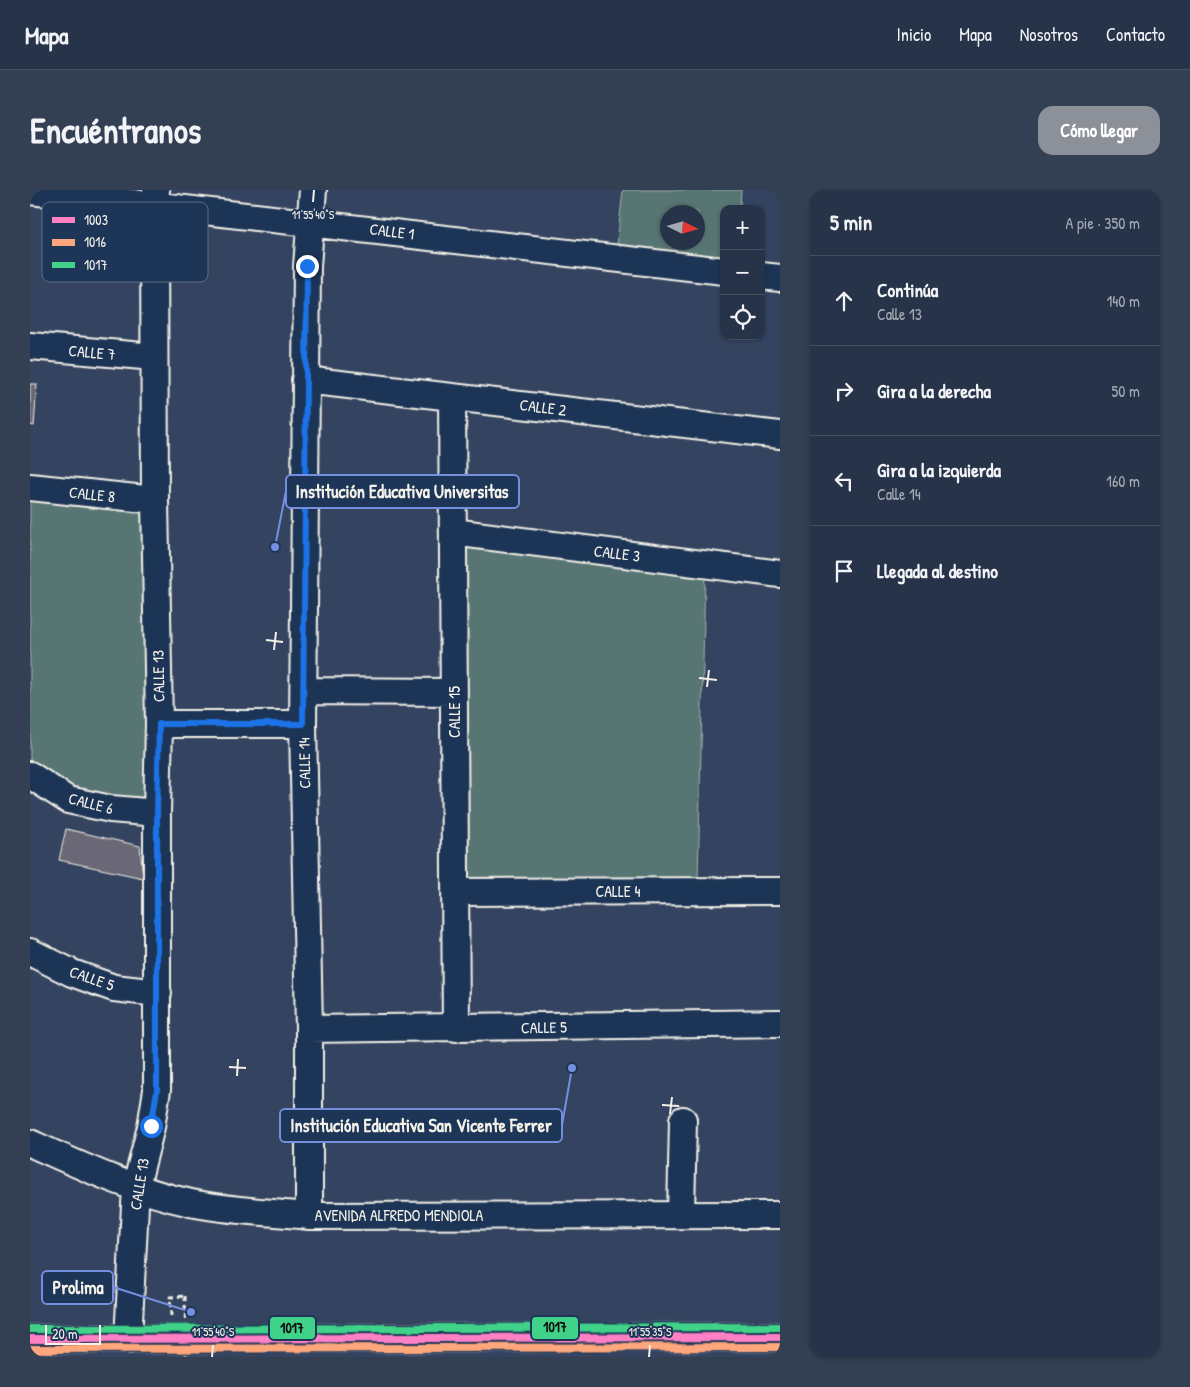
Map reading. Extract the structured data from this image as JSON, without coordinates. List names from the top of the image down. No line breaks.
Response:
{"streets":{"street":["CALLE 1","CALLE 7","CALLE 2","CALLE 8","CALLE 3","CALLE 13","CALLE 15","CALLE 14","CALLE 6","CALLE 4","CALLE 5","AVENIDA ALFREDO MENDIOLA"]},"crossings":[["CALLE 1","CALLE 14"],["CALLE 7","CALLE 13"],["CALLE 2","CALLE 15"],["CALLE 2","CALLE 14"],["CALLE 8","CALLE 13"],["CALLE 3","CALLE 15"],["CALLE 13","CALLE 6"],["CALLE 13","CALLE 5"],["CALLE 13","AVENIDA ALFREDO MENDIOLA"],["CALLE 15","CALLE 4"],["CALLE 15","CALLE 5"],["CALLE 14","CALLE 5"],["CALLE 14","AVENIDA ALFREDO MENDIOLA"]],"places":["Institución Educativa Universitas","Institución Educativa San Vicente Ferrer","Prolima"],"lines":["transit line 1017","transit line 1003","transit line 1016"],"legend":["1003","1016","1017"],"scale_bar":"20 m","north":"right","page":{"header":"Mapa","nav":["Inicio","Mapa","Nosotros","Contacto"],"buttons":"Cómo llegar","title":"Encuéntranos","heading":["5 min","A pie · 350 m"],"map_buttons":["+","−"],"list":[["Continúa","Calle 13","140 m"],["Gira a la derecha","50 m"],["Gira a la izquierda","Calle 14","160 m"],"Llegada al destino"],"scale":"20 m"},"coordinates":["11°55'40\"S","11°55'35\"S"]}
